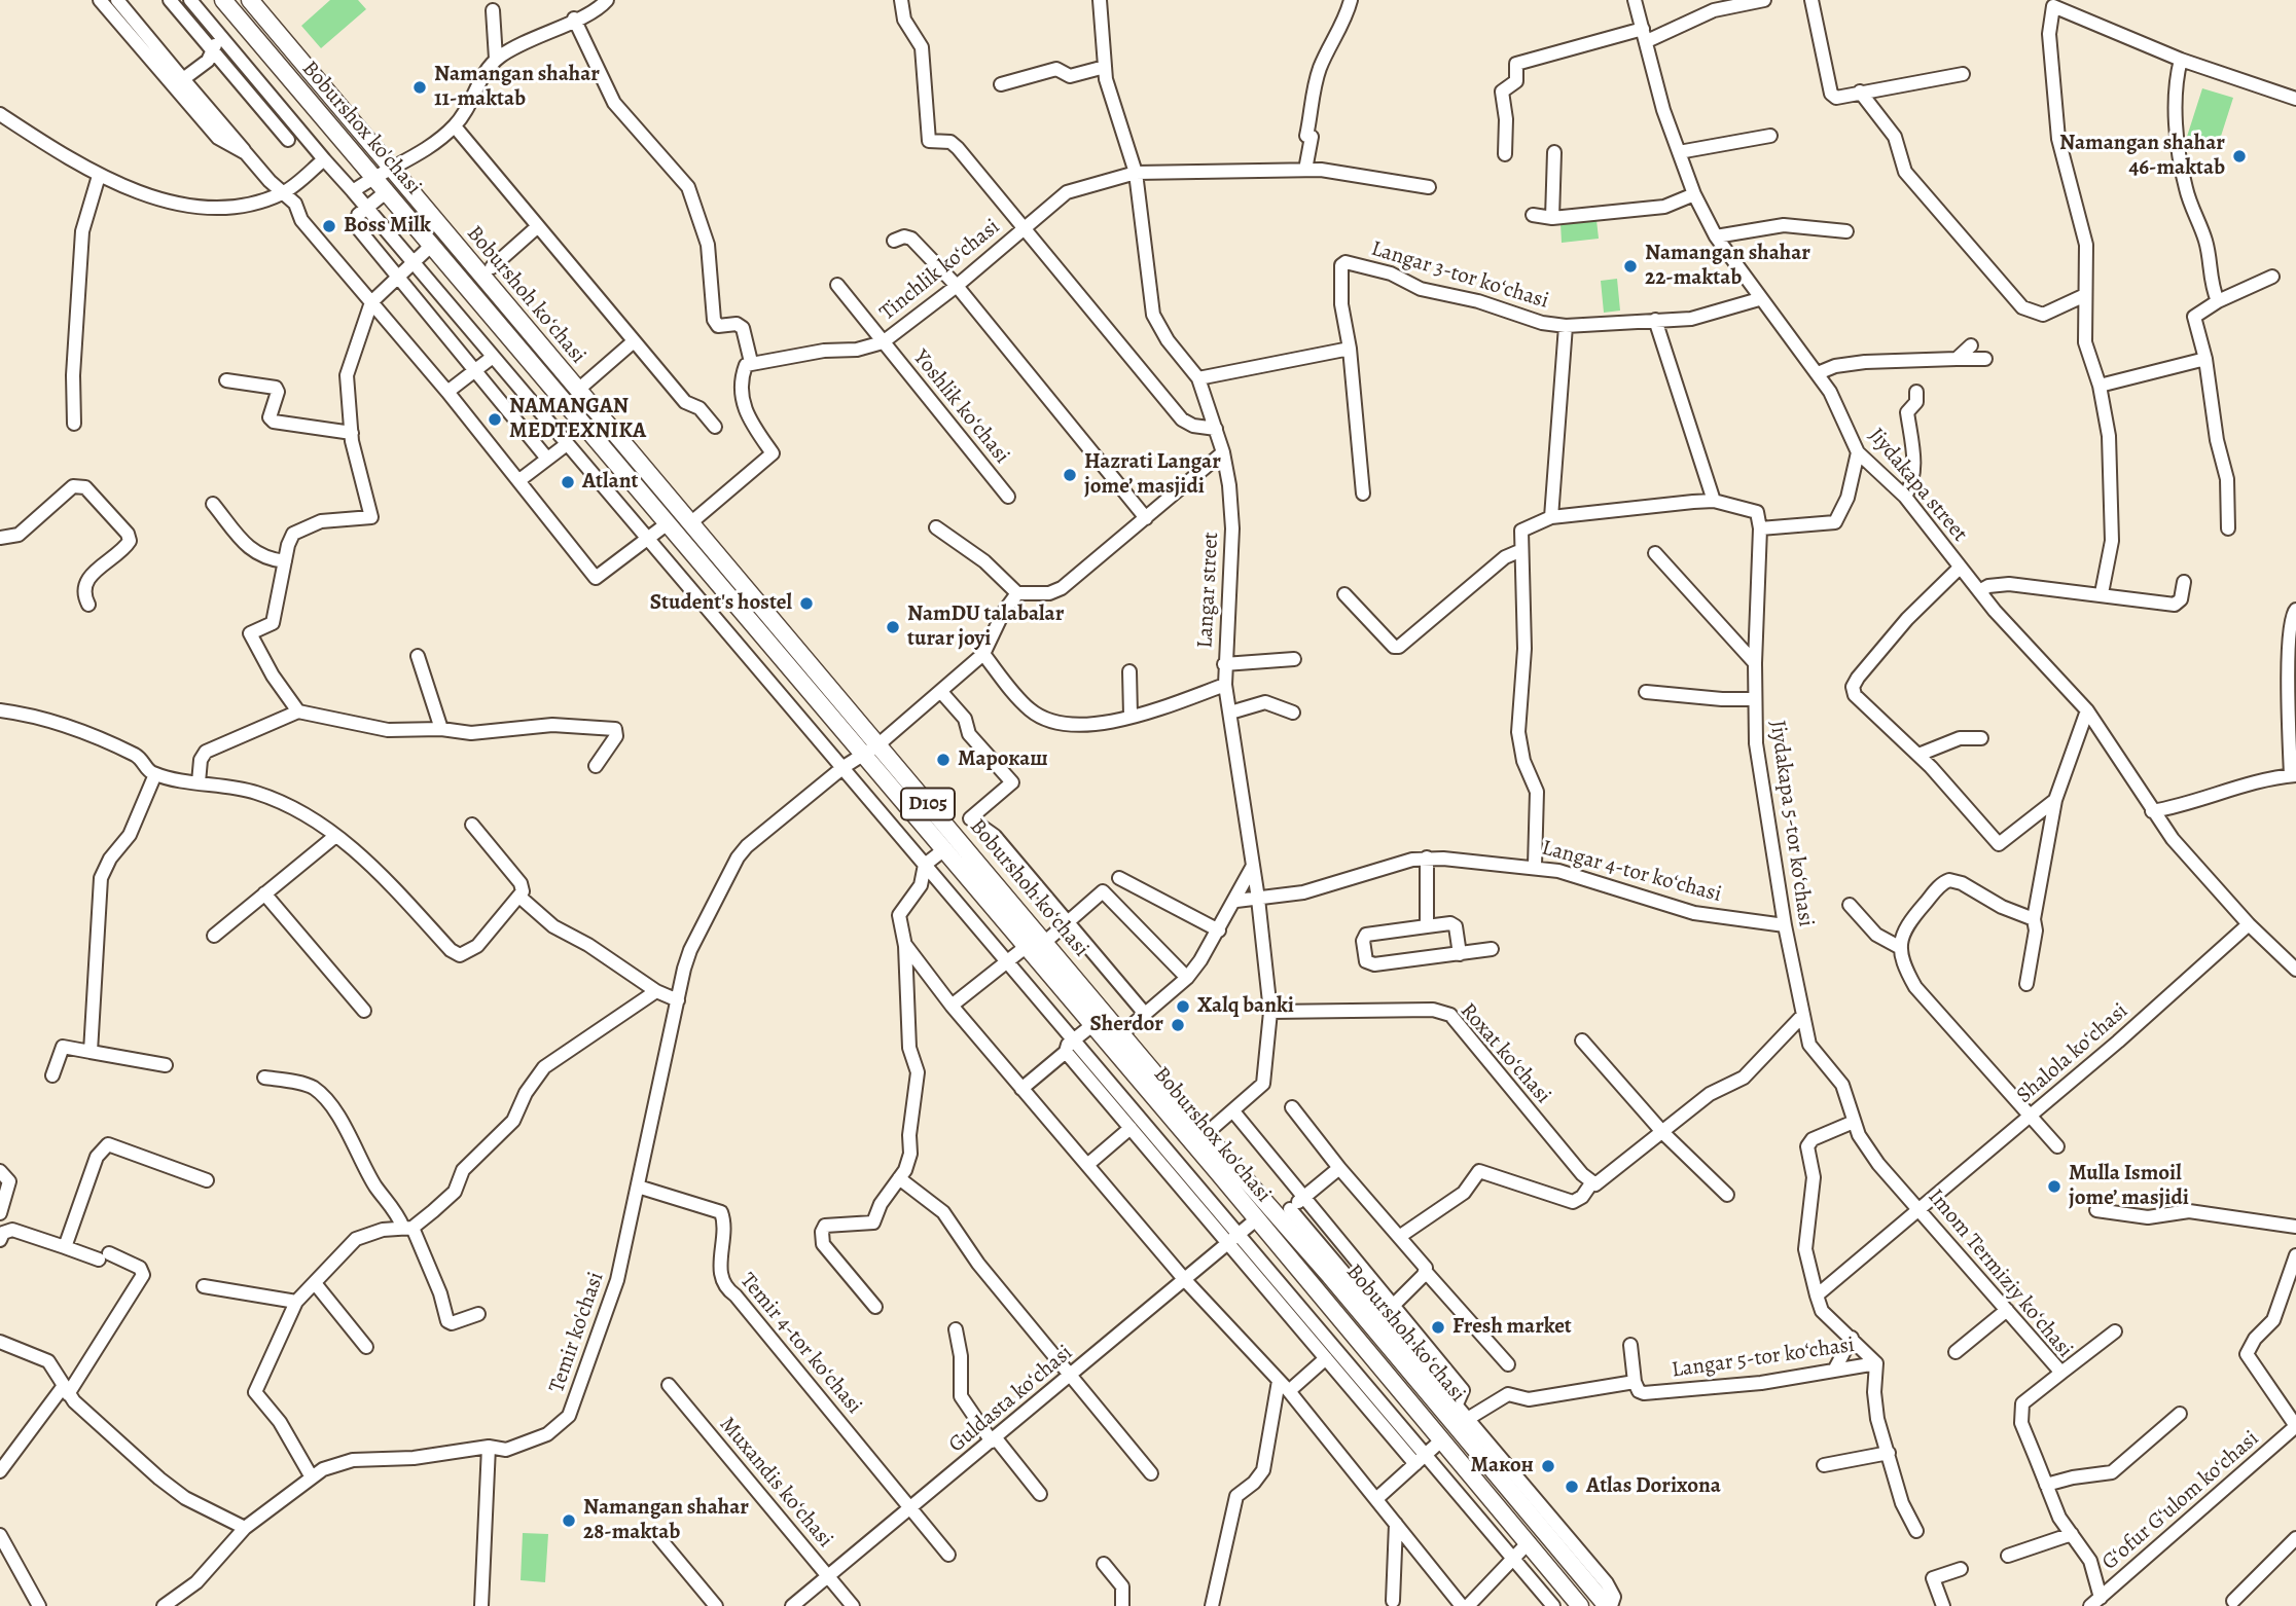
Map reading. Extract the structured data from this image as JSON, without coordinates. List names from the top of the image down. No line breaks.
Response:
{"streets":{"main road":["Boburshox ko'chasi","Boburshoh koʻchasi","D105"],"street":["Tinchlik koʻchasi","Langar 3-tor koʻchasi","Yoshlik koʻchasi","Jiydakapa street","Langar street","Jiydakapa 5-tor koʻchasi","Langar 4-tor koʻchasi","Roxat koʻchasi","Shalola koʻchasi","Imom Termiziy koʻchasi","Temir ko'chasi","Temir 4-tor koʻchasi","Langar 5-tor koʻchasi","Guldasta koʻchasi","Muxandis koʻchasi","Gʻofur Gʻulom koʻchasi"]},"crossings":[["Boburshox ko'chasi","Temir ko'chasi"],["Boburshox ko'chasi","Guldasta koʻchasi"],["Tinchlik koʻchasi","Yoshlik koʻchasi"],["Tinchlik koʻchasi","Langar street"],["Langar 3-tor koʻchasi","Jiydakapa street"],["Boburshoh koʻchasi","Langar street"],["Boburshoh koʻchasi","Temir ko'chasi"],["Boburshoh koʻchasi","Langar 5-tor koʻchasi"],["Jiydakapa street","Shalola koʻchasi"],["Langar street","Langar 4-tor koʻchasi"],["Langar street","Roxat koʻchasi"],["Jiydakapa 5-tor koʻchasi","Langar 4-tor koʻchasi"],["Jiydakapa 5-tor koʻchasi","Imom Termiziy koʻchasi"],["Shalola koʻchasi","Imom Termiziy koʻchasi"],["Imom Termiziy koʻchasi","Gʻofur Gʻulom koʻchasi"],["Temir ko'chasi","Temir 4-tor koʻchasi"],["Temir 4-tor koʻchasi","Guldasta koʻchasi"],["Guldasta koʻchasi","Muxandis koʻchasi"]],"places":["Namangan shahar 11-maktab","Namangan shahar 46-maktab","Boss Milk","Namangan shahar 22-maktab","NAMANGAN MEDTEXNIKA","Hazrati Langar jome’ masjidi","Atlant","Student's hostel","NamDU talabalar turar joyi","Марокаш","Xalq banki","Sherdor","Mulla Ismoil jome’ masjidi","Fresh market","Макон","Atlas Dorixona","Namangan shahar 28-maktab"]}
